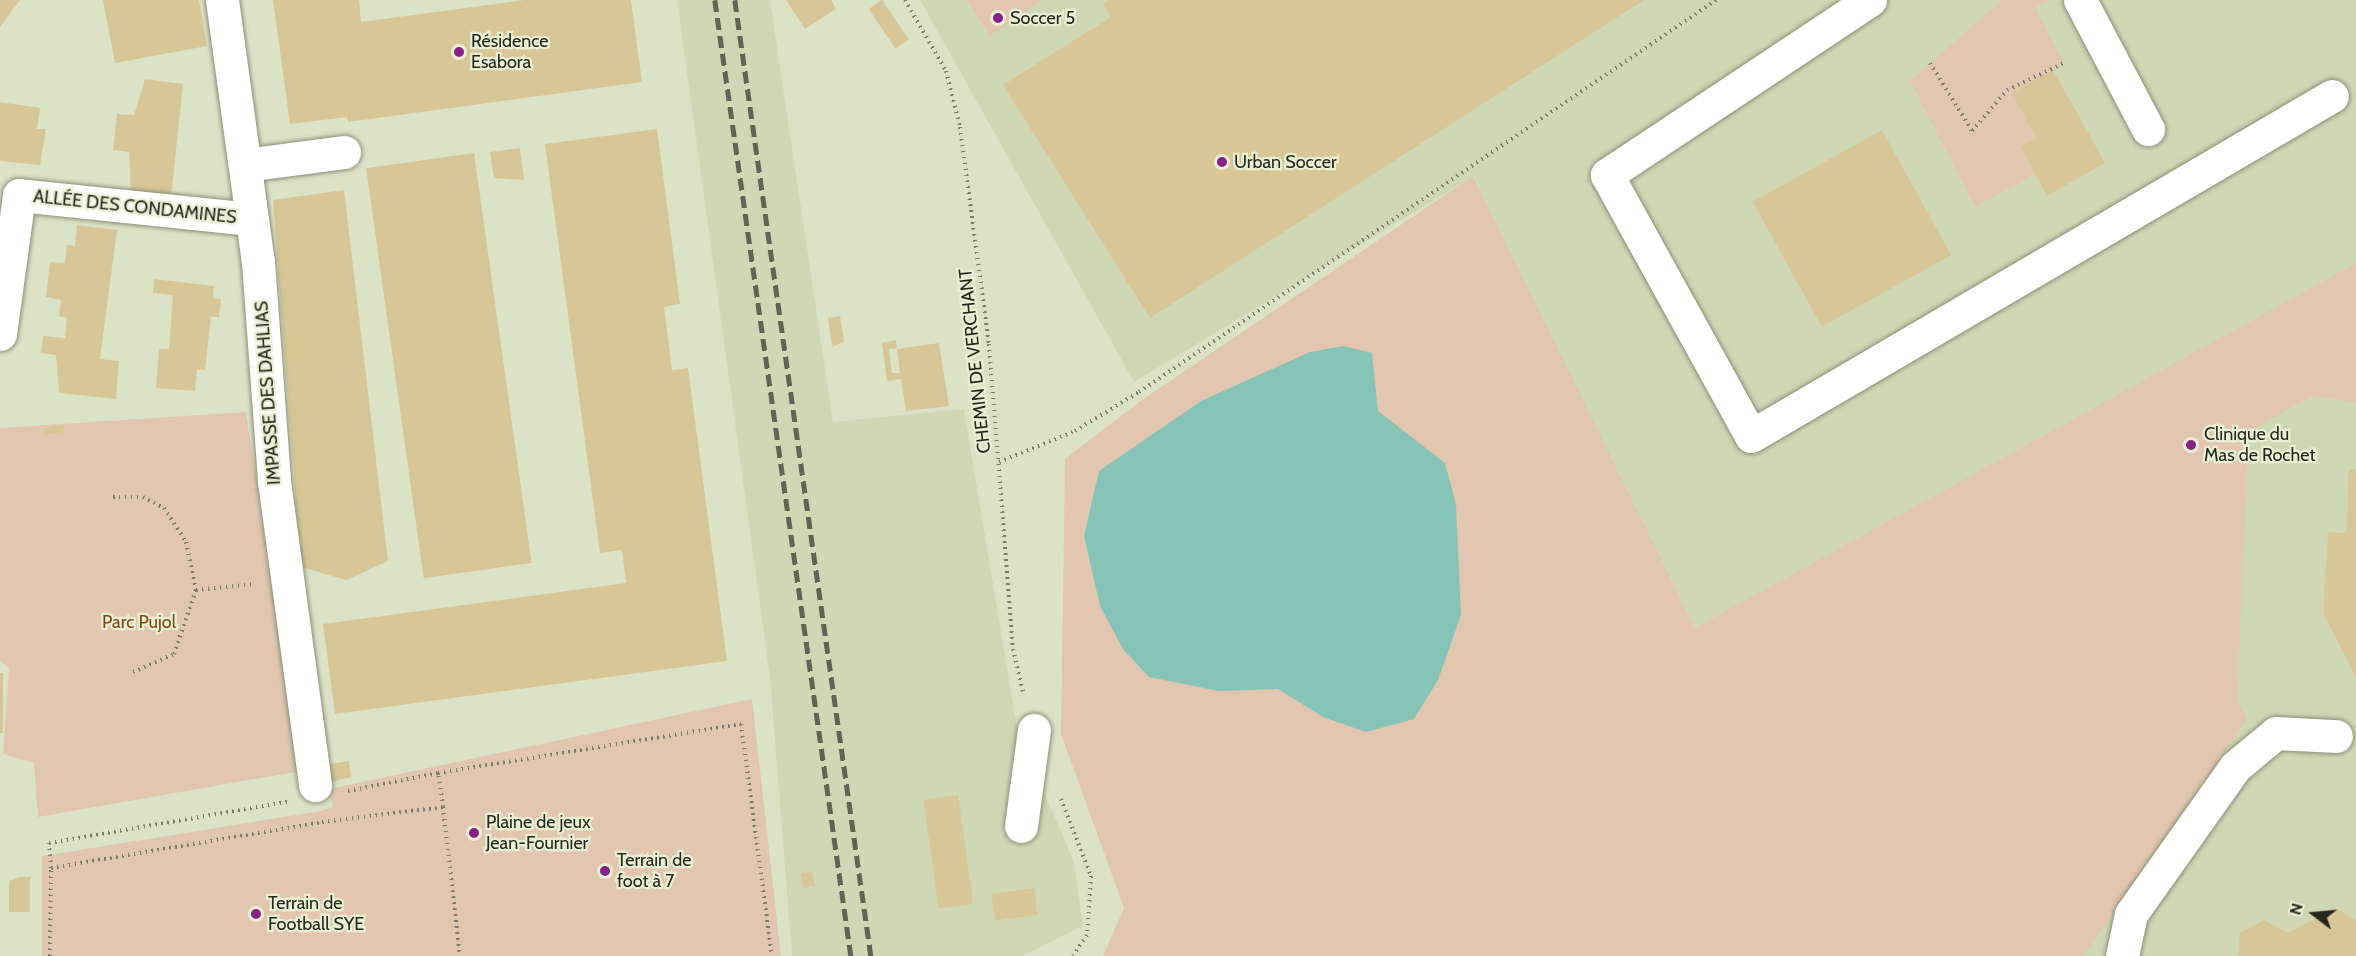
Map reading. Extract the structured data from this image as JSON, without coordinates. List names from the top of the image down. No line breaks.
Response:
{"streets":{"street":["ALLÉE DES CONDAMINES","IMPASSE DES DAHLIAS"],"path":["CHEMIN DE VERCHANT"]},"crossings":[["ALLÉE DES CONDAMINES","IMPASSE DES DAHLIAS"]],"parks":["Parc Pujol"],"places":["Soccer 5","Résidence Esabora","Urban Soccer","Clinique du Mas de Rochet","Plaine de jeux Jean-Fournier","Terrain de foot à 7","Terrain de Football SYE"],"north":"left"}
